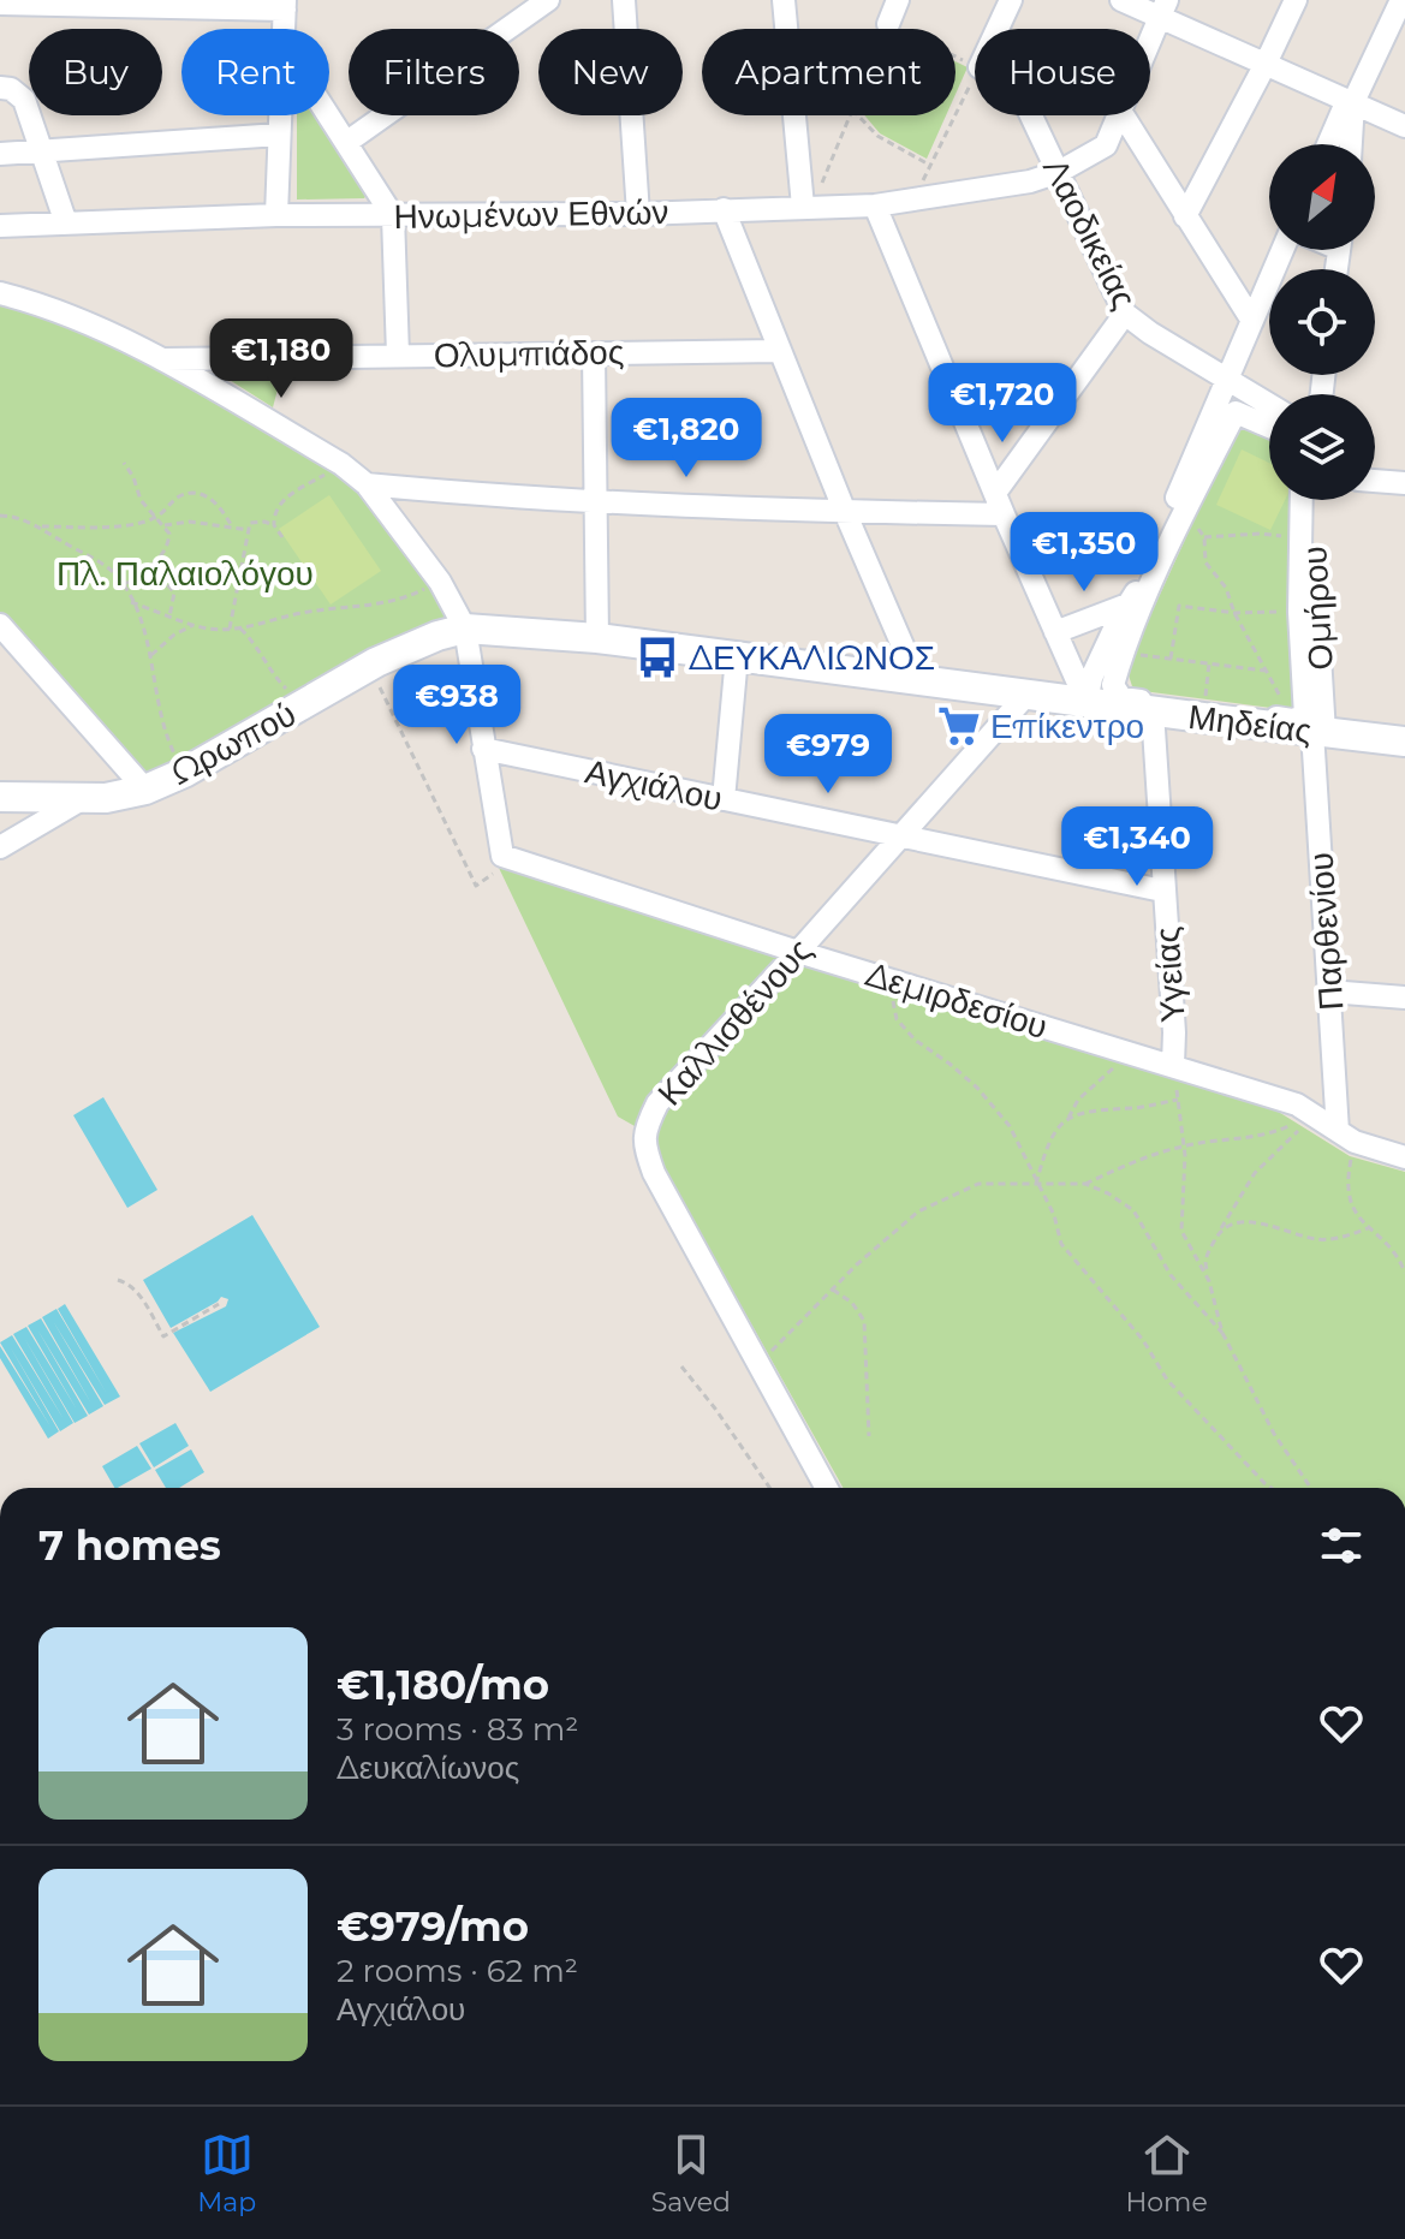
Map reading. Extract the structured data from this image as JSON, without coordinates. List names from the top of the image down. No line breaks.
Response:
{"streets":{"street":["Ηνωμένων Εθνών","Λαοδικείας","Ολυμπιάδος","Ομήρου","Μηδείας","Ωρωπού","Αγχιάλου","Παρθενίου","Υγείας","Δεμιρδεσίου","Καλλισθένους"]},"crossings":[["Ηνωμένων Εθνών","Λαοδικείας"],["Ομήρου","Μηδείας"],["Ομήρου","Παρθενίου"],["Μηδείας","Ωρωπού"],["Μηδείας","Παρθενίου"],["Μηδείας","Υγείας"],["Μηδείας","Καλλισθένους"],["Αγχιάλου","Υγείας"],["Αγχιάλου","Καλλισθένους"],["Παρθενίου","Δεμιρδεσίου"],["Υγείας","Δεμιρδεσίου"],["Δεμιρδεσίου","Καλλισθένους"]],"parks":["Πλ. Παλαιολόγου"],"places":{"bus stop":["ΔΕΥΚΑΛΙΩΝΟΣ"],"supermarket":["Επίκεντρο"]},"north":"top right","page":{"chip":["Buy","Rent","Filters","New","Apartment","House"],"price":["€1,180","€1,720","€1,820","€1,350","€938","€979","€1,340"],"heading":"7 homes","list":[{"name":"€1,180/mo","note":"3 rooms · 83 m² · Δευκαλίωνος"},{"name":"€979/mo","note":"2 rooms · 62 m² · Αγχιάλου"}],"tabs":["Map","Saved","Home"]}}
